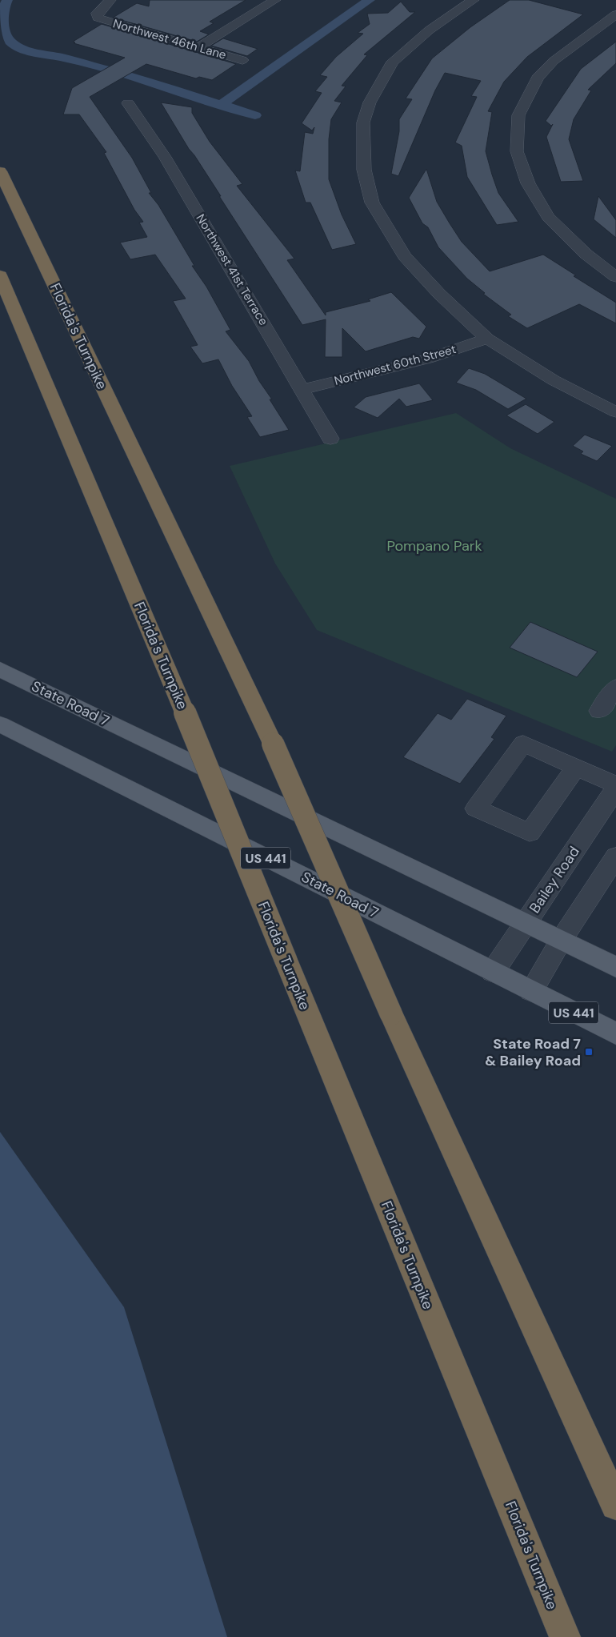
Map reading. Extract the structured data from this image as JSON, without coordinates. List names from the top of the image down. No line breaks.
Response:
{"streets":{"highway":["Florida's Turnpike"],"main road":["State Road 7","US 441"],"street":["Northwest 46th Lane","Northwest 41st Terrace","Northwest 60th Street","Bailey Road"]},"crossings":[["Northwest 41st Terrace","Northwest 60th Street"],["State Road 7","Bailey Road"]],"parks":["Pompano Park"],"places":{"transit":["State Road 7 & Bailey Road"]}}
